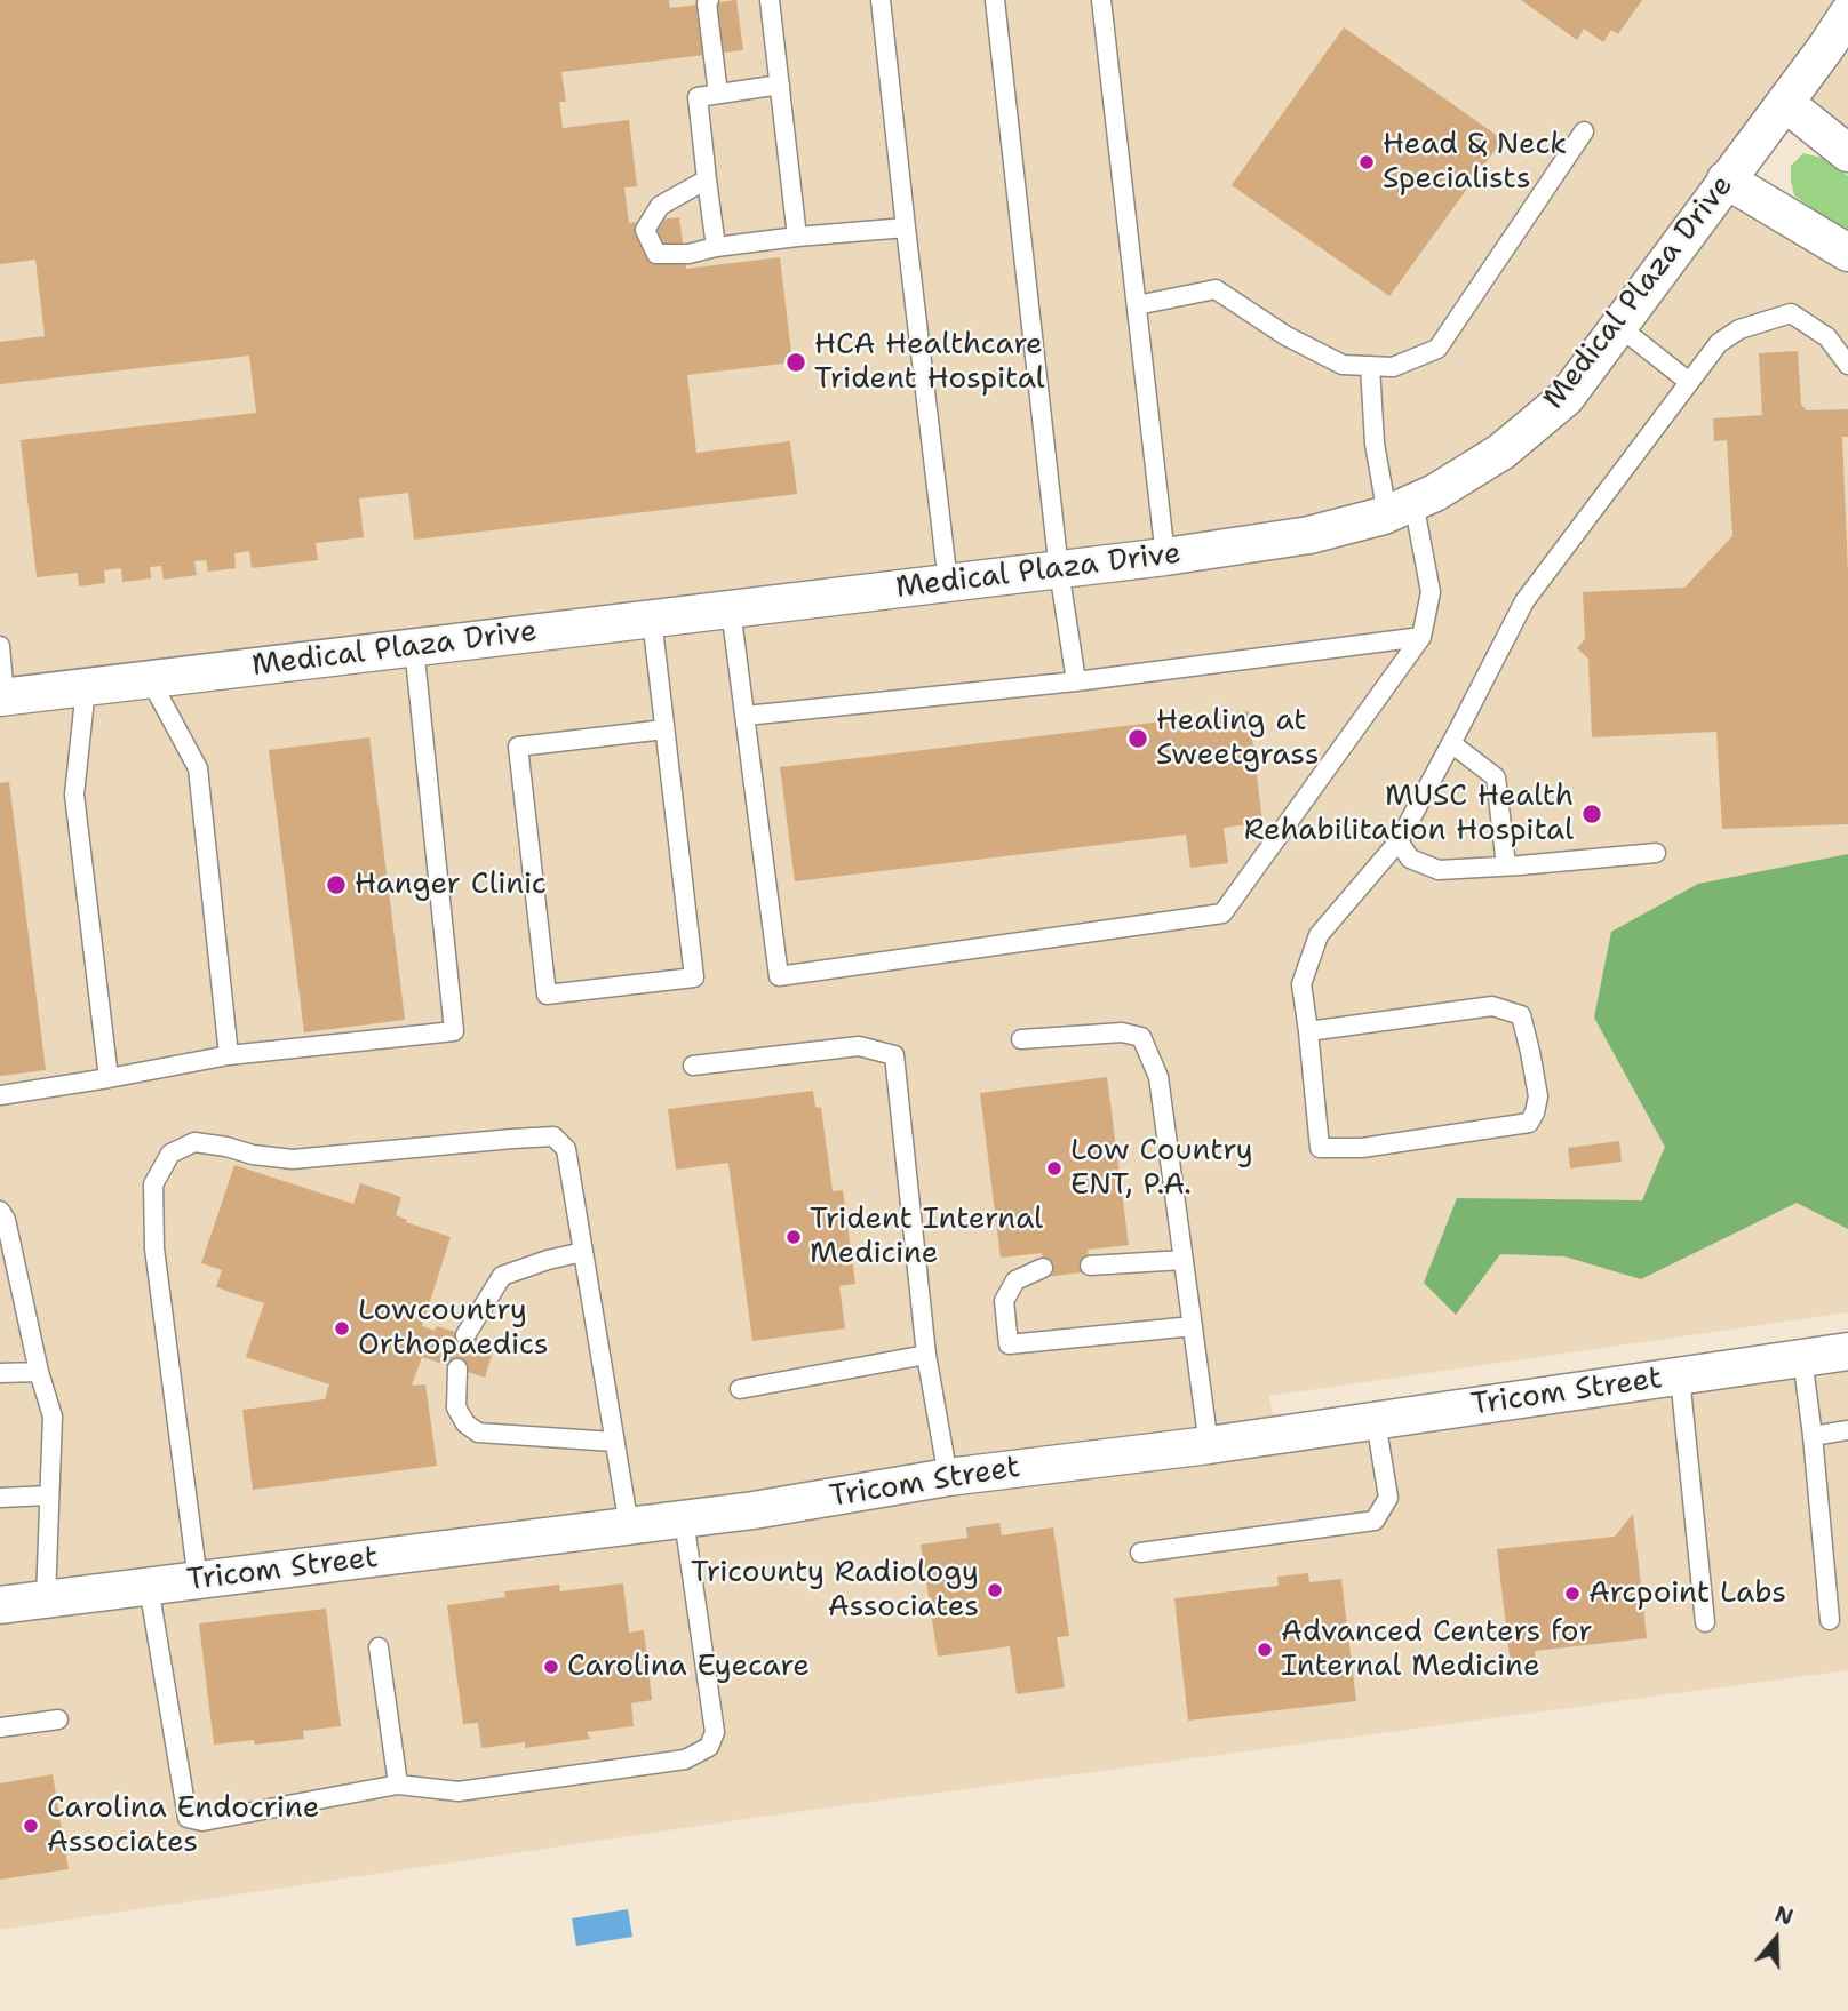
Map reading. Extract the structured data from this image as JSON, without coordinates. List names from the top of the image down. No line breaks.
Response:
{"streets":{"street":["Medical Plaza Drive","Tricom Street"]},"places":["Head & Neck Specialists","HCA Healthcare Trident Hospital","Healing at Sweetgrass","MUSC Health Rehabilitation Hospital","Hanger Clinic","Low Country ENT, P.A.","Trident Internal Medicine","Lowcountry Orthopaedics","Tricounty Radiology Associates","Arcpoint Labs","Advanced Centers for Internal Medicine","Carolina Eyecare","Carolina Endocrine Associates"],"north":"top"}
